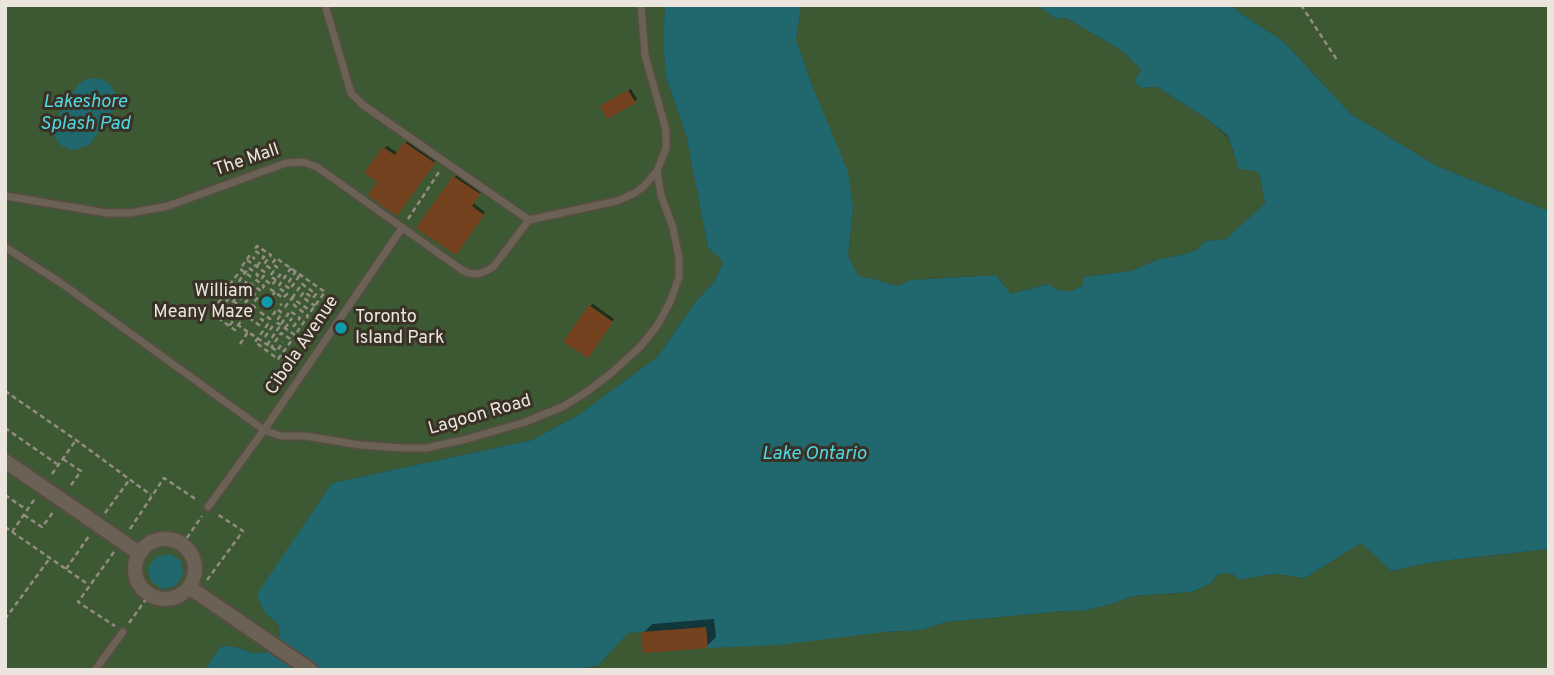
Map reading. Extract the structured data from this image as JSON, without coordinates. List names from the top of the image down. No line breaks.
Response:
{"streets":{"lane":["The Mall","Cibola Avenue","Lagoon Road"]},"crossings":[["The Mall","Cibola Avenue"],["Cibola Avenue","Lagoon Road"]],"water":["Lakeshore Splash Pad","Lake Ontario"],"places":["William Meany Maze","Toronto Island Park"]}
